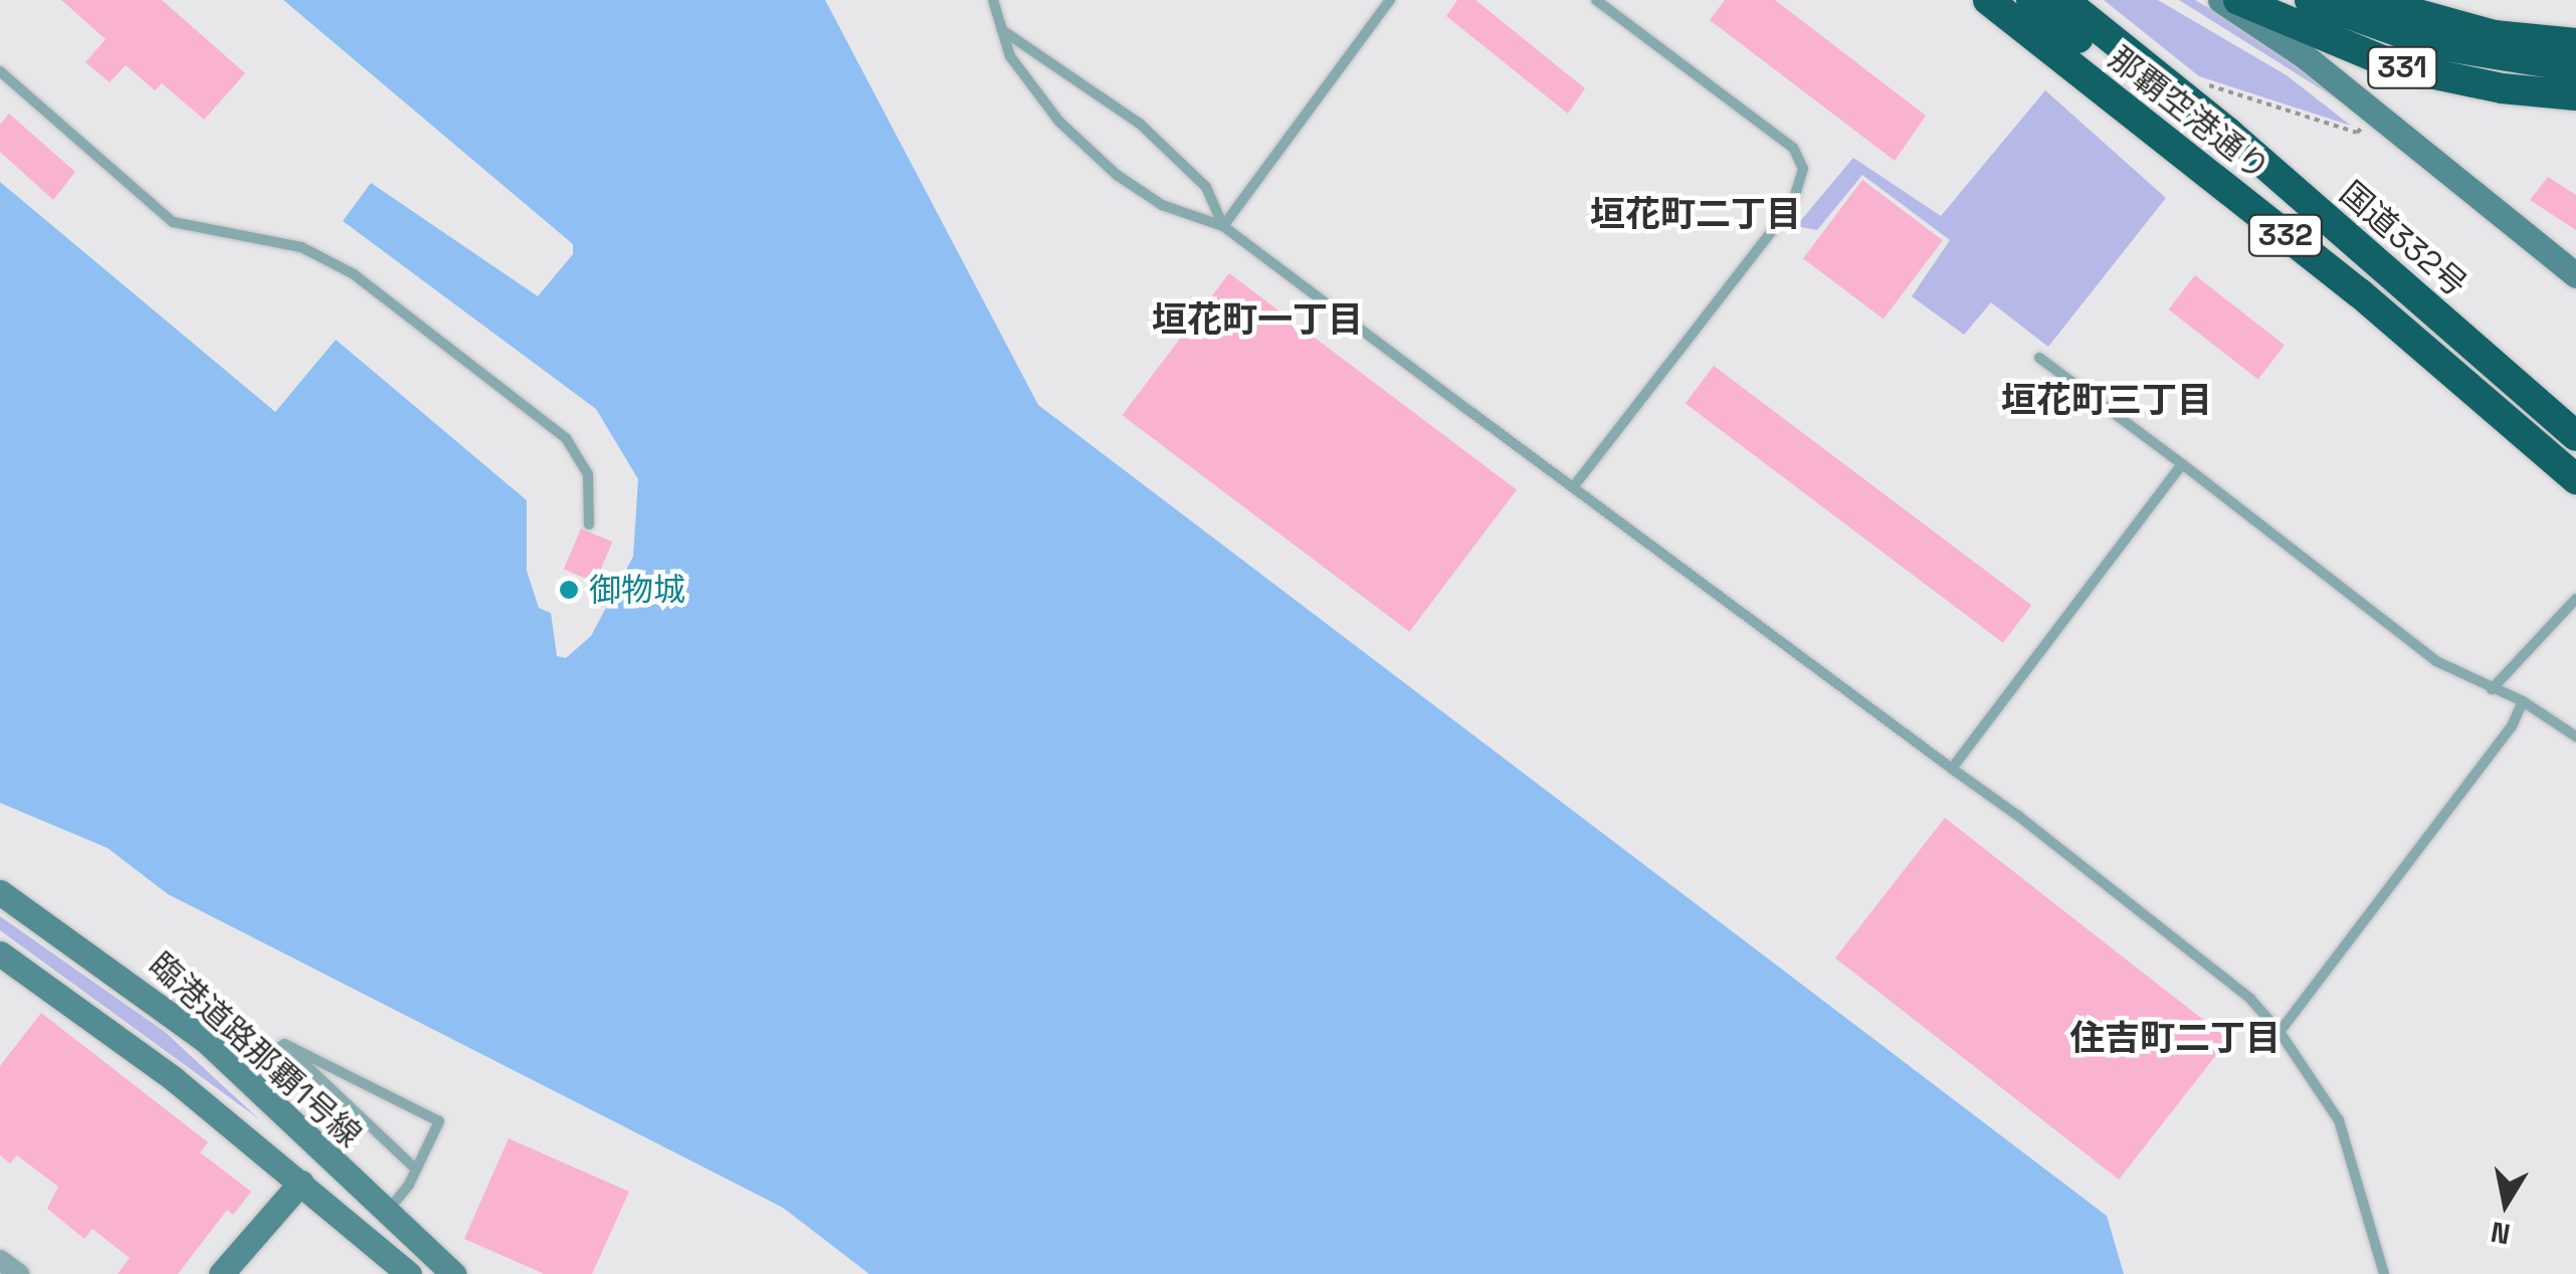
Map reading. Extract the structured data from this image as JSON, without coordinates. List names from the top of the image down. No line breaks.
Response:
{"streets":{"highway":["331","那覇空港通り","332","国道332号"],"street":["臨港道路那覇1号線"]},"crossings":[["332","国道332号"]],"districts":["垣花町二丁目","垣花町一丁目","垣花町三丁目","住吉町二丁目"],"places":["御物城"],"north":"bottom"}
